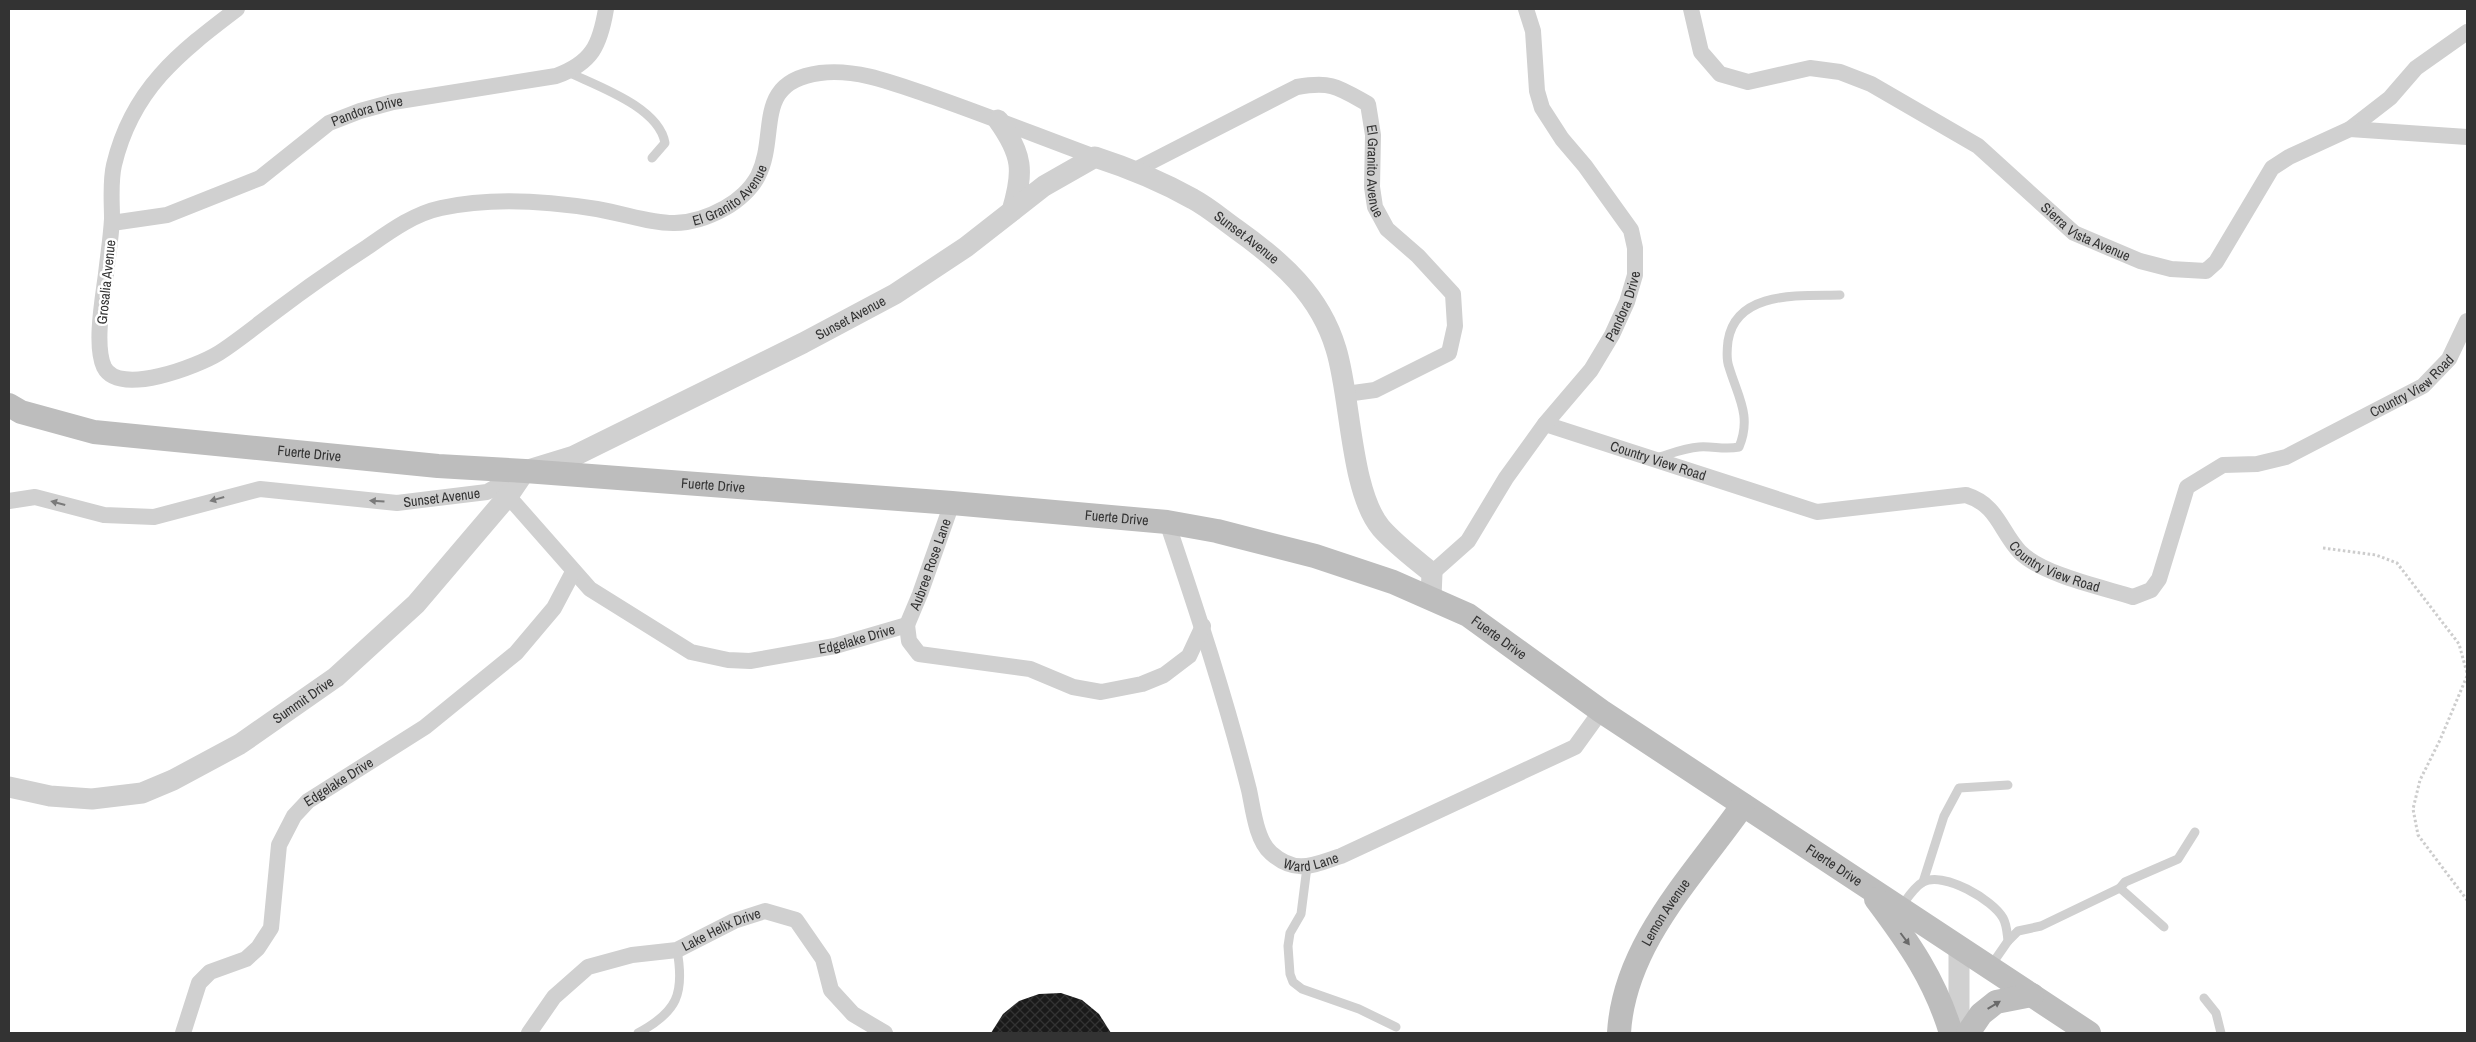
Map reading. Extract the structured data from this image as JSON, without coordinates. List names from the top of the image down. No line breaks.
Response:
{"streets":{"main road":["Fuerte Drive","Lemon Avenue"],"street":["Pandora Drive","El Granito Avenue","Sierra Vista Avenue","Sunset Avenue","Grosalia Avenue","Country View Road","Aubree Rose Lane","Edgelake Drive","Summit Drive","Ward Lane","Lake Helix Drive"]},"crossings":[["Pandora Drive","Sunset Avenue"],["Pandora Drive","Grosalia Avenue"],["Pandora Drive","Country View Road"],["El Granito Avenue","Sunset Avenue"],["El Granito Avenue","Grosalia Avenue"],["Sunset Avenue","Fuerte Drive"],["Sunset Avenue","Summit Drive"],["Fuerte Drive","Aubree Rose Lane"],["Fuerte Drive","Summit Drive"],["Fuerte Drive","Ward Lane"],["Fuerte Drive","Lemon Avenue"],["Aubree Rose Lane","Edgelake Drive"],["Edgelake Drive","Summit Drive"],["Edgelake Drive","Ward Lane"]]}
